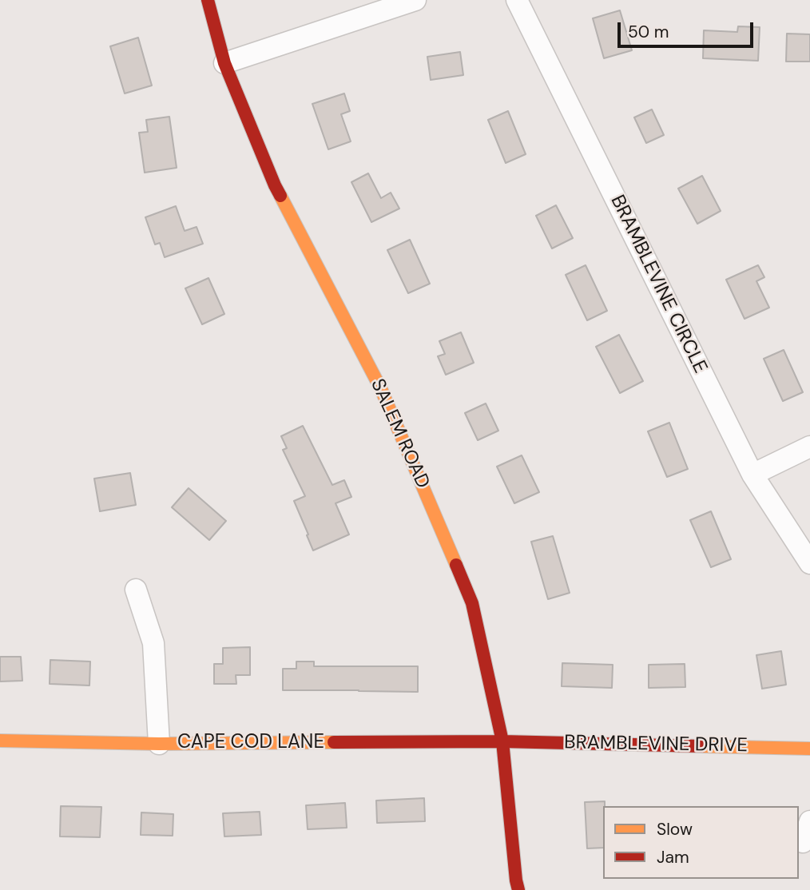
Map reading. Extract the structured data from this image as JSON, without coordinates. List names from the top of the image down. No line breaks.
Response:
{"streets":{"street":["BRAMBLEVINE CIRCLE","SALEM ROAD","CAPE COD LANE","BRAMBLEVINE DRIVE"]},"crossings":[["SALEM ROAD","CAPE COD LANE"],["SALEM ROAD","BRAMBLEVINE DRIVE"],["CAPE COD LANE","BRAMBLEVINE DRIVE"]],"legend":["Slow","Jam"],"scale_bar":"50 m"}
